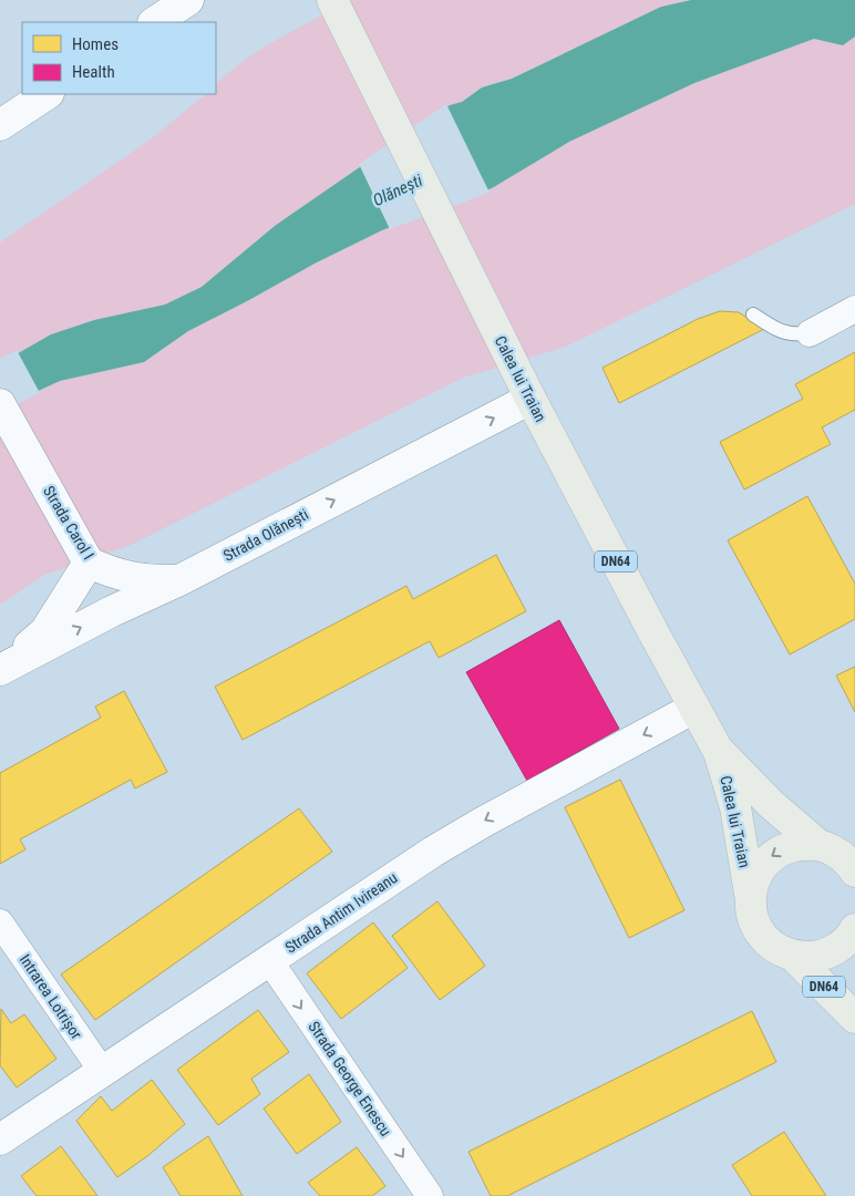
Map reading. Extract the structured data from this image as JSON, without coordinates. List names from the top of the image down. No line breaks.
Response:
{"streets":{"main road":["Calea lui Traian","DN64"],"street":["Strada Carol I","Strada Olănești","Strada Antim Ivireanu","Intrarea Lotrișor","Strada George Enescu"]},"crossings":[["Calea lui Traian","Strada Olănești"],["Calea lui Traian","DN64"],["Calea lui Traian","Strada Antim Ivireanu"],["Strada Carol I","Strada Olănești"],["Strada Antim Ivireanu","Intrarea Lotrișor"],["Strada Antim Ivireanu","Strada George Enescu"]],"one_way":["Strada Olănești","Strada Antim Ivireanu","Strada George Enescu"],"water":["Olănești"],"legend":["Homes","Health"]}
